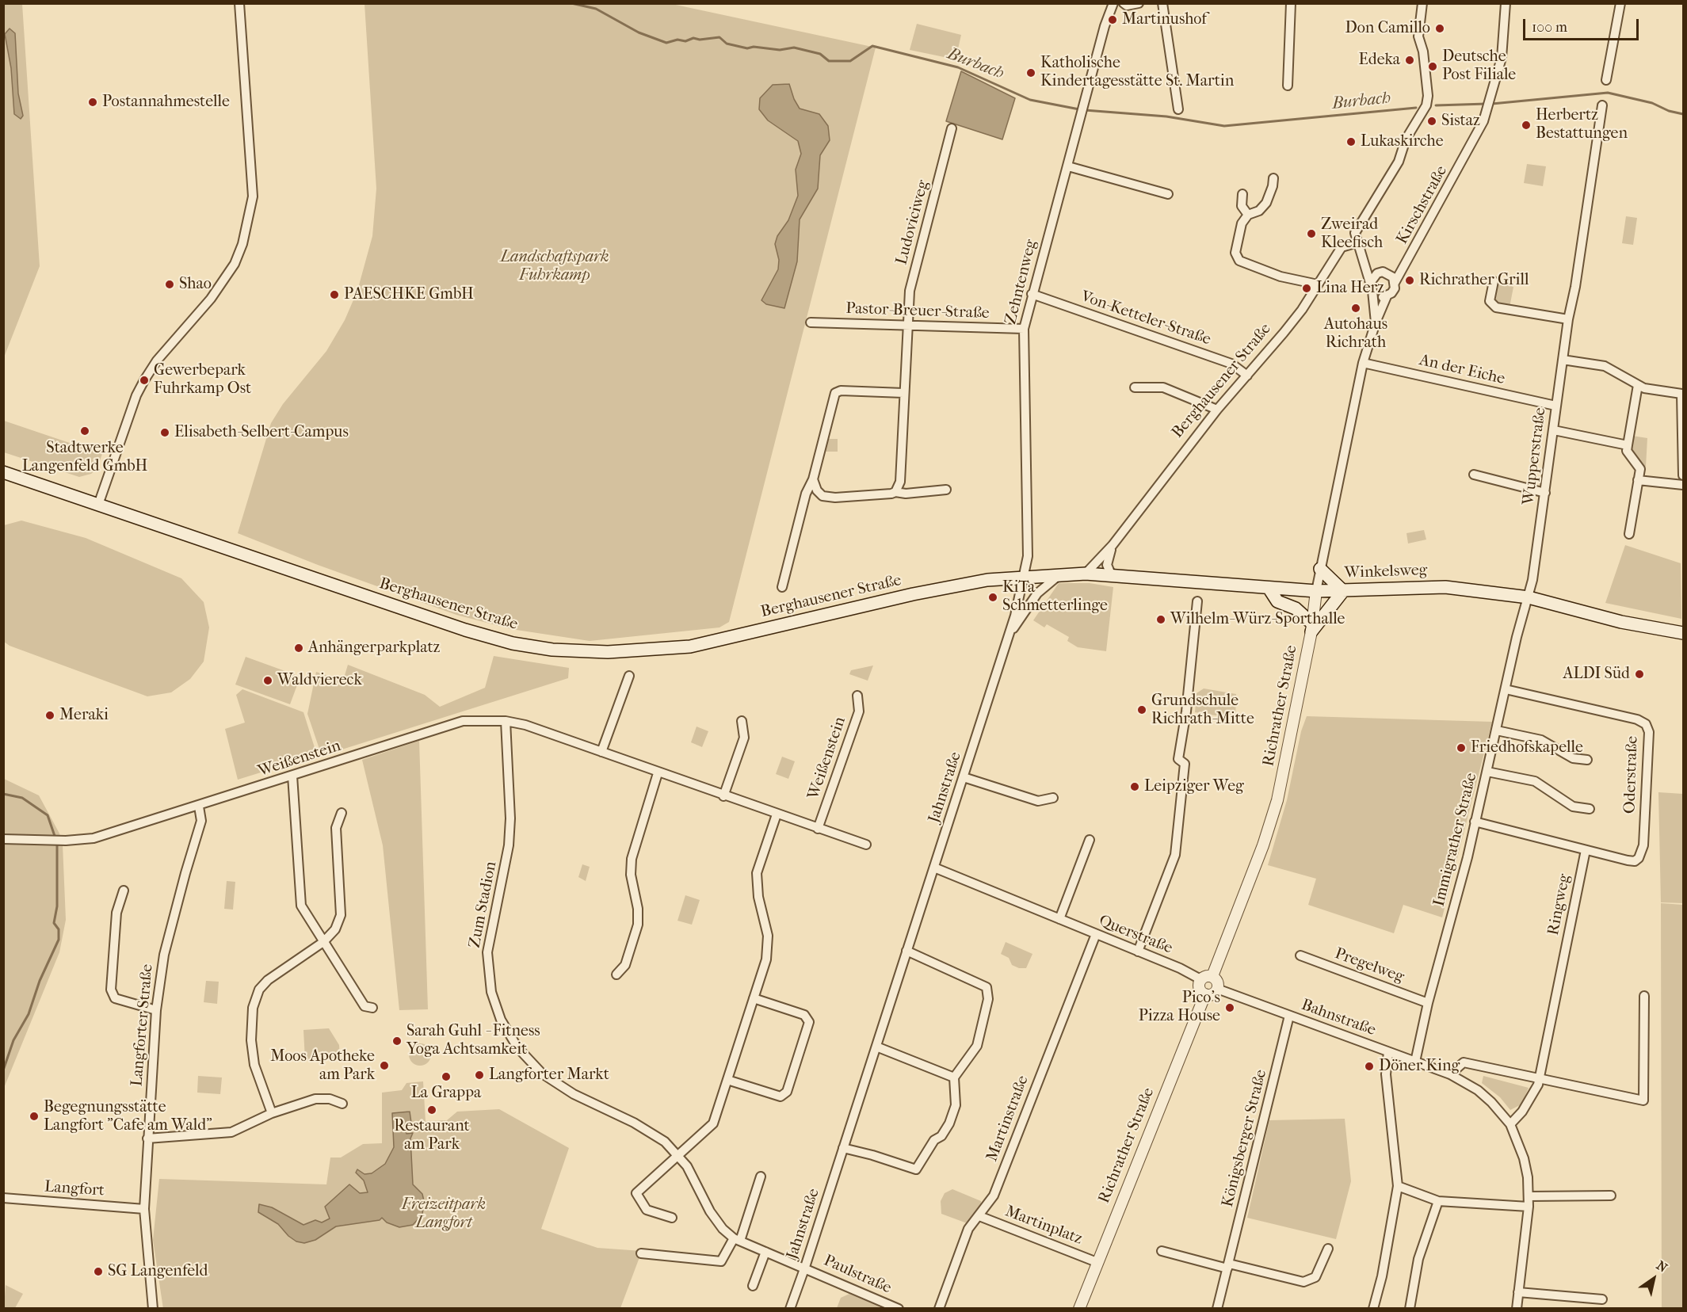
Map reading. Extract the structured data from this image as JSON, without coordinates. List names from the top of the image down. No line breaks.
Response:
{"streets":{"main road":["Berghausener Straße","Winkelsweg"],"street":["Kirschstraße","Ludoviciweg","Zehntenweg","Pastor-Breuer-Straße","Von-Ketteler-Straße","An der Eiche","Wupperstraße","Richrather Straße","Weißenstein","Oderstraße","Jahnstraße","Immigrather Straße","Zum Stadion","Ringweg","Querstraße","Pregelweg","Bahnstraße","Langforter Straße","Martinstraße","Königsberger Straße","Langfort","Martinplatz","Paulstraße"]},"crossings":[["Kirschstraße","Richrather Straße"],["Ludoviciweg","Pastor-Breuer-Straße"],["Zehntenweg","Pastor-Breuer-Straße"],["Zehntenweg","Von-Ketteler-Straße"],["Zehntenweg","Berghausener Straße"],["Zehntenweg","Jahnstraße"],["Von-Ketteler-Straße","Berghausener Straße"],["An der Eiche","Wupperstraße"],["An der Eiche","Richrather Straße"],["Berghausener Straße","Winkelsweg"],["Berghausener Straße","Richrather Straße"],["Berghausener Straße","Jahnstraße"],["Wupperstraße","Winkelsweg"],["Wupperstraße","Immigrather Straße"],["Winkelsweg","Richrather Straße"],["Winkelsweg","Immigrather Straße"],["Richrather Straße","Querstraße"],["Richrather Straße","Bahnstraße"],["Richrather Straße","Martinplatz"],["Weißenstein","Zum Stadion"],["Weißenstein","Langforter Straße"],["Oderstraße","Immigrather Straße"],["Oderstraße","Ringweg"],["Jahnstraße","Zum Stadion"],["Jahnstraße","Querstraße"],["Jahnstraße","Paulstraße"],["Immigrather Straße","Pregelweg"],["Immigrather Straße","Bahnstraße"],["Zum Stadion","Paulstraße"],["Ringweg","Bahnstraße"],["Querstraße","Bahnstraße"],["Querstraße","Martinstraße"],["Bahnstraße","Königsberger Straße"],["Langforter Straße","Langfort"],["Martinstraße","Martinplatz"]],"water":["Burbach"],"parks":["Landschaftspark Fuhrkamp","Freizeitpark Langfort"],"places":["Martinushof","Don Camillo","Edeka","Deutsche Post Filiale","Katholische Kindertagesstätte St. Martin","Postannahmestelle","Sistaz","Herbertz Bestattungen","Lukaskirche","Zweirad Kleefisch","Richrather Grill","Shao","Lina Herz","PAESCHKE GmbH","Autohaus Richrath","Gewerbepark Fuhrkamp Ost","Stadtwerke Langenfeld GmbH","Elisabeth-Selbert-Campus","KiTa Schmetterlinge","Wilhelm-Würz-Sporthalle","Anhängerparkplatz","ALDI Süd","Waldviereck","Grundschule Richrath-Mitte","Meraki","Friedhofskapelle","Leipziger Weg","Pico's Pizza House","Sarah Guhl - Fitness Yoga Achtsamkeit","Moos Apotheke am Park","Döner King","Langforter Markt","La Grappa","Restaurant am Park","Begegnungsstätte Langfort \"Cafe am Wald\"","SG Langenfeld"],"scale_bar":"100 m","north":"top right"}
